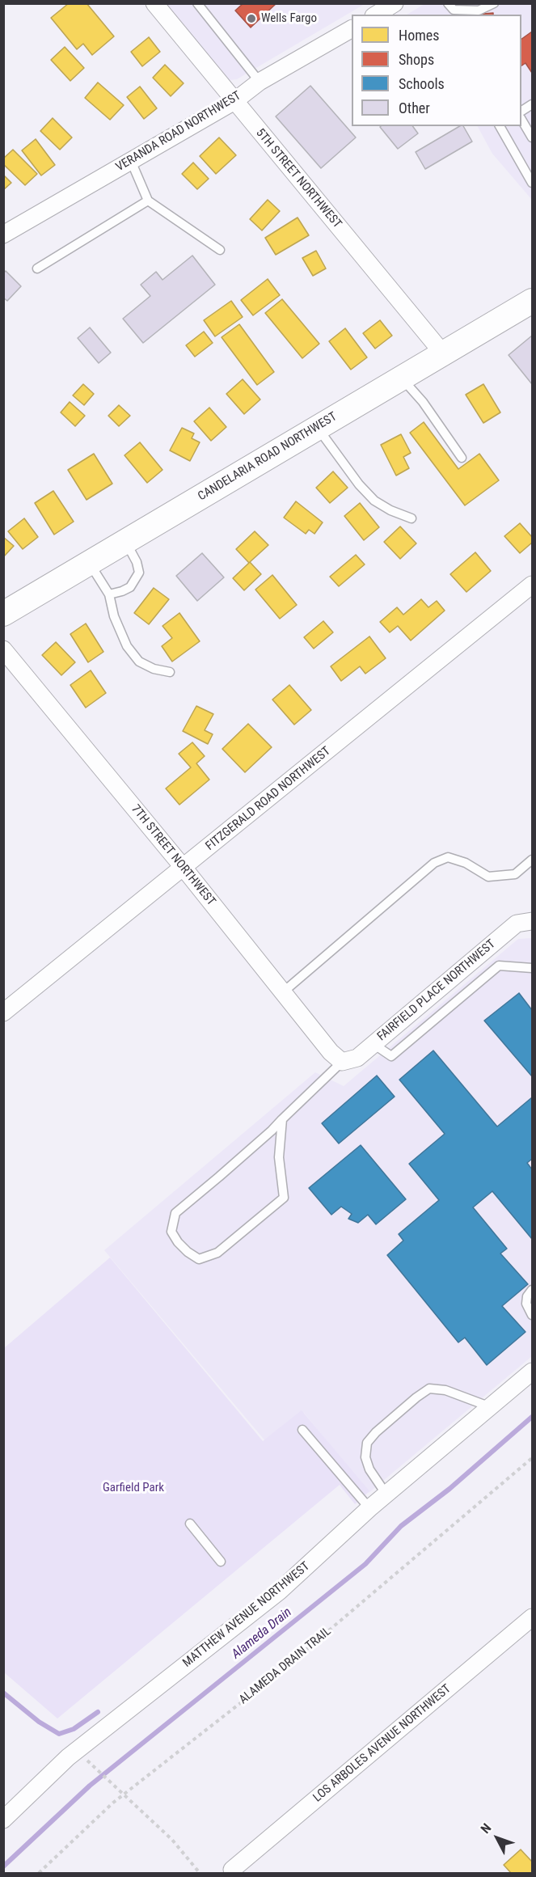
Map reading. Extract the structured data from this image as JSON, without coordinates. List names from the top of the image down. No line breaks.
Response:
{"streets":{"main road":["CANDELARIA ROAD NORTHWEST"],"street":["VERANDA ROAD NORTHWEST","5TH STREET NORTHWEST","FITZGERALD ROAD NORTHWEST","7TH STREET NORTHWEST","FAIRFIELD PLACE NORTHWEST","MATTHEW AVENUE NORTHWEST","LOS ARBOLES AVENUE NORTHWEST"],"path":["ALAMEDA DRAIN TRAIL"]},"crossings":[["VERANDA ROAD NORTHWEST","5TH STREET NORTHWEST"],["5TH STREET NORTHWEST","CANDELARIA ROAD NORTHWEST"],["FITZGERALD ROAD NORTHWEST","7TH STREET NORTHWEST"],["7TH STREET NORTHWEST","FAIRFIELD PLACE NORTHWEST"]],"water":["Alameda Drain"],"parks":["Garfield Park"],"places":["Wells Fargo"],"legend":["Homes","Shops","Schools","Other"],"north":"top left"}
